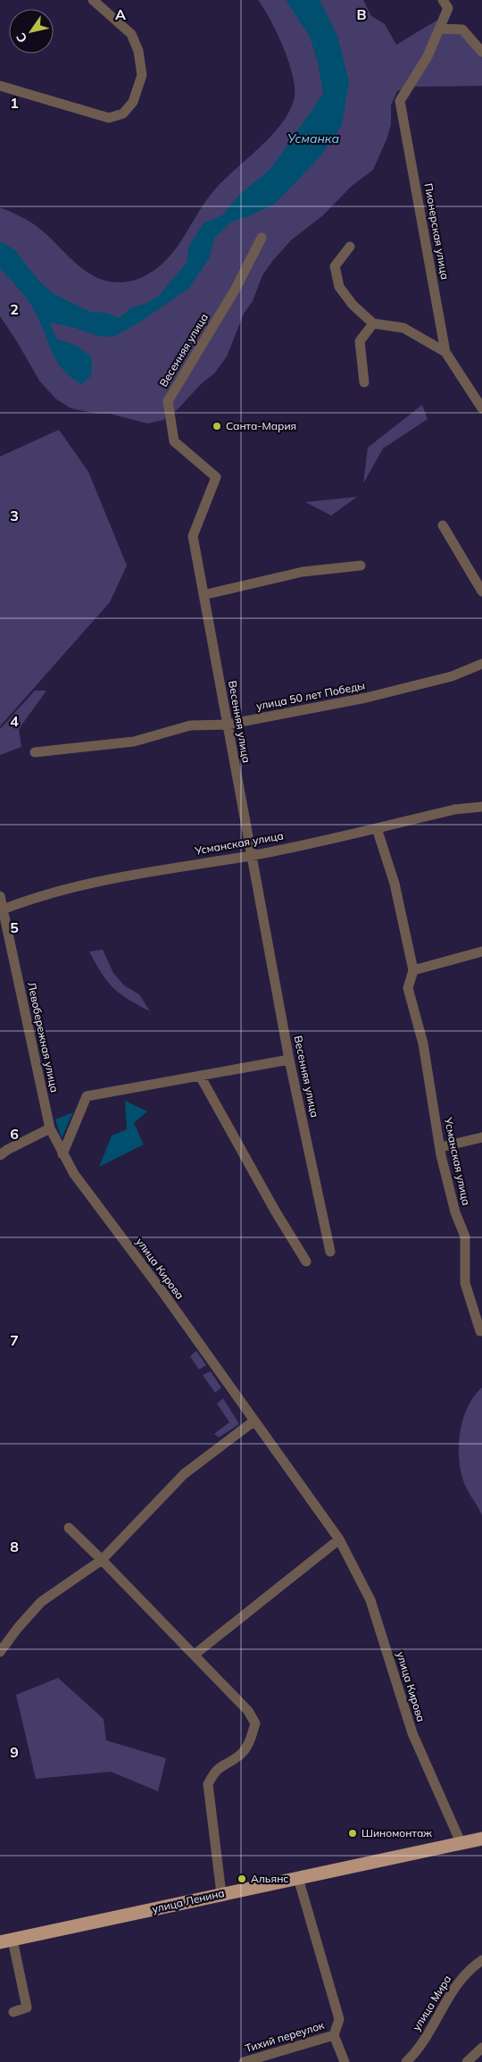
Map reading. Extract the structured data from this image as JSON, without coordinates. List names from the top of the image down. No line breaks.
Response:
{"streets":{"main road":["улица Ленина"],"street":["Пионерская улица","Весенняя улица","улица 50 лет Победы","Усманская улица","Левобережная улица","улица Кирова","улица Мира","Тихий переулок"]},"crossings":[["Весенняя улица","улица 50 лет Победы"],["Весенняя улица","Усманская улица"],["Усманская улица","Левобережная улица"],["Левобережная улица","улица Кирова"],["улица Кирова","улица Ленина"]],"water":["Усманка"],"places":["Санта-Мария","Шиномонтаж","Альянс"],"north":"bottom left","grid":{"columns":["A","B"],"rows":["1","2","3","4","5","6","7","8","9"]}}
